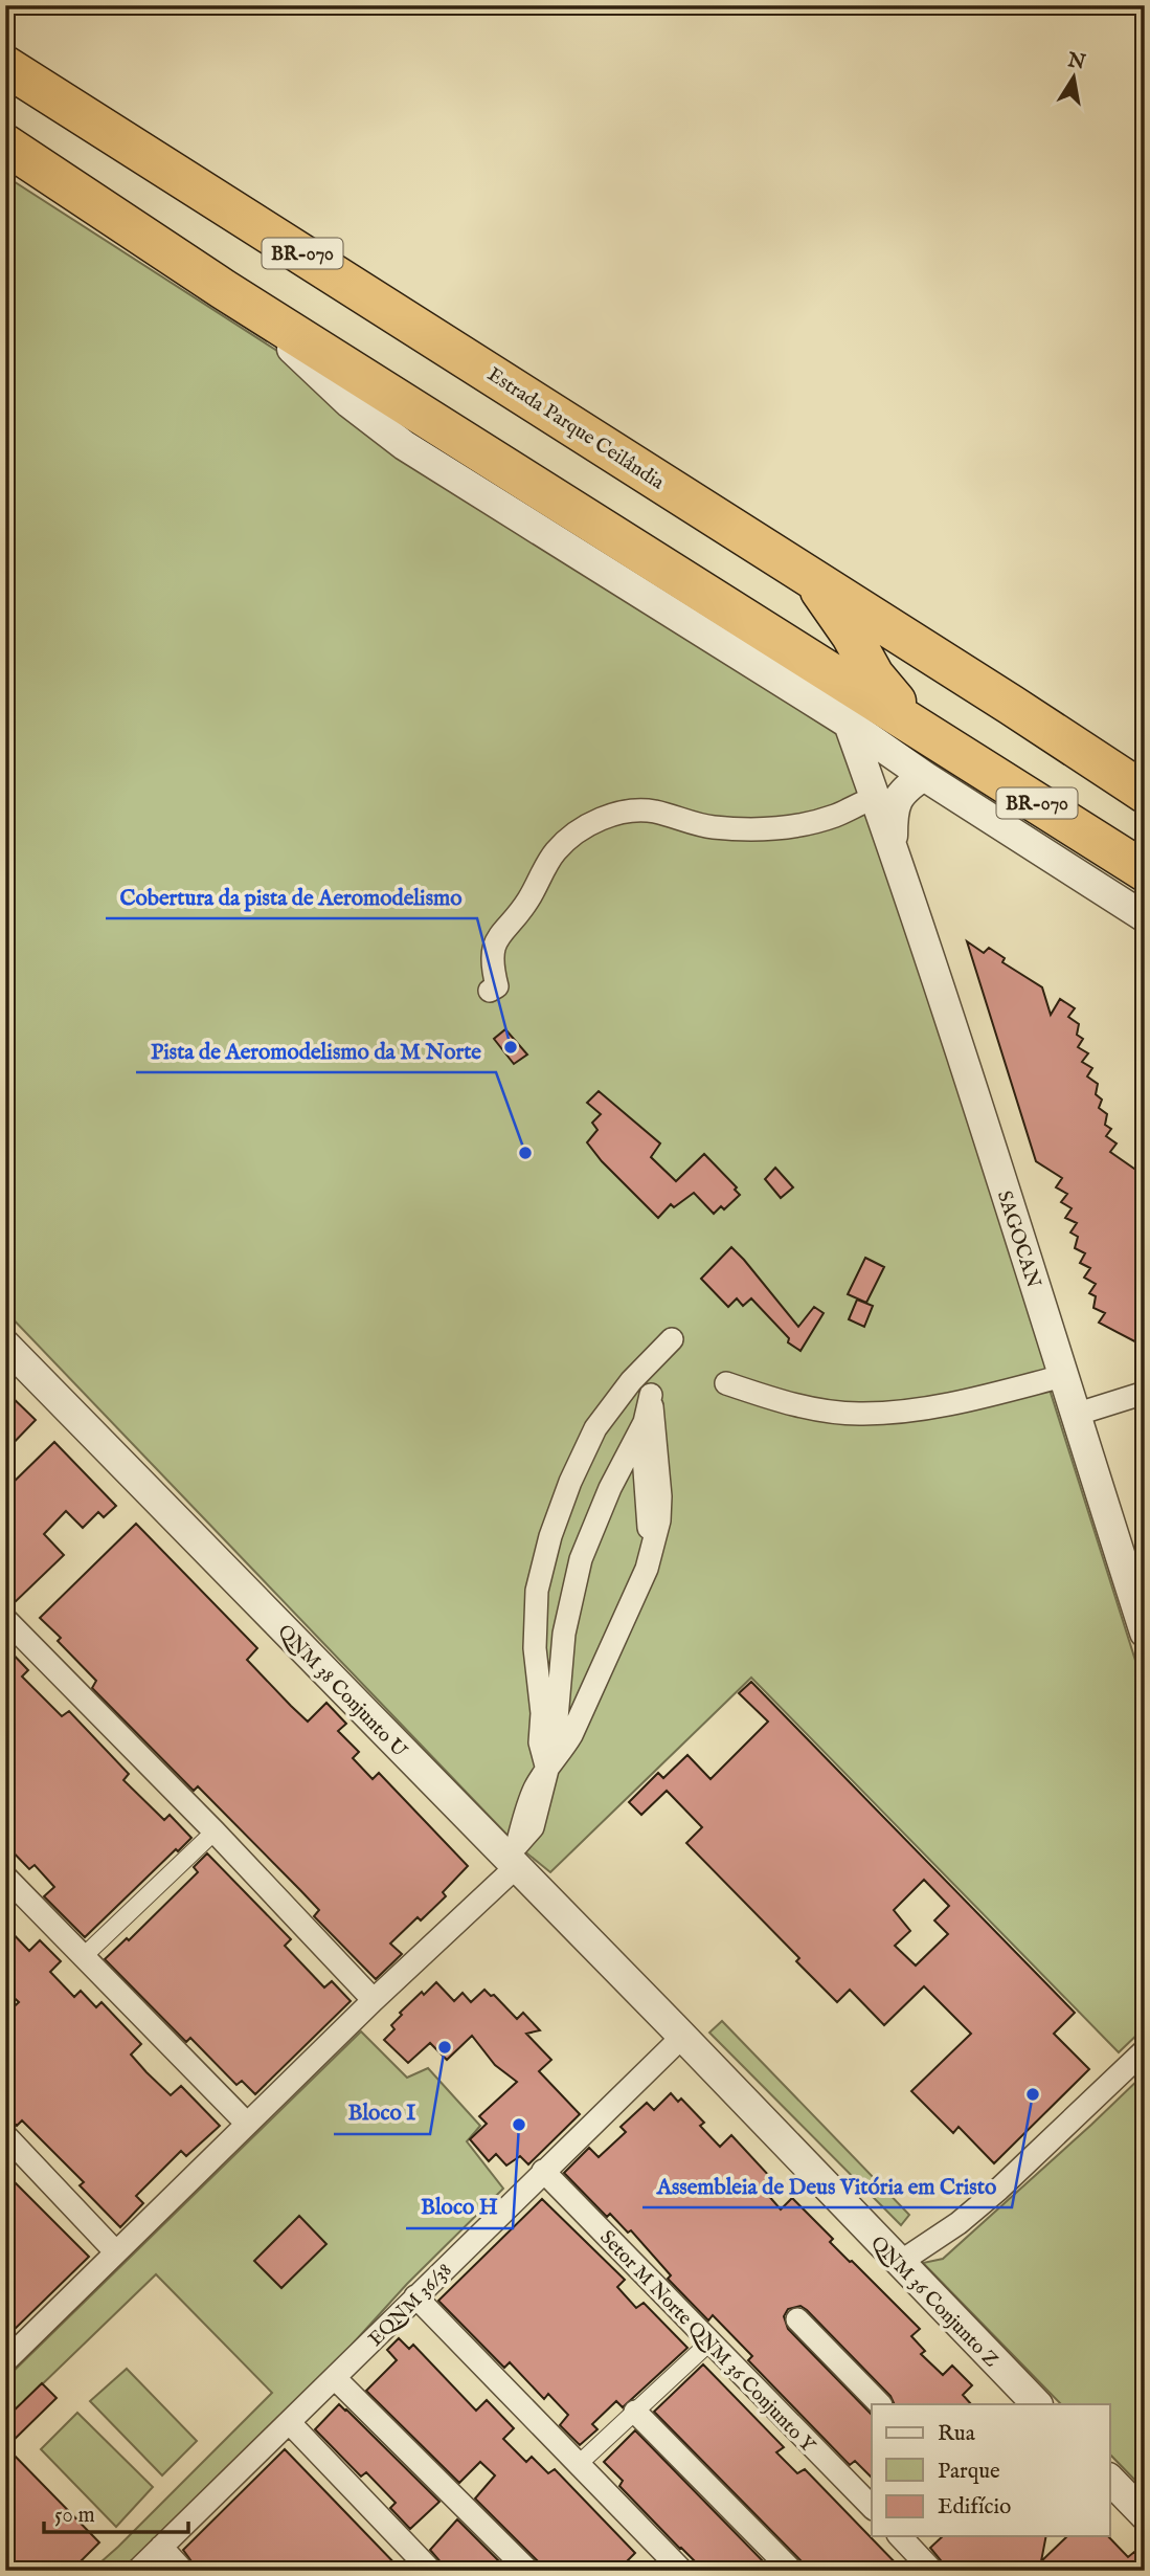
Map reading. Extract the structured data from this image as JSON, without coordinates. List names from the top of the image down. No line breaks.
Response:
{"streets":{"highway":["BR-070","Estrada Parque Ceilândia"],"street":["SAGOCAN","QNM 38 Conjunto U","QNM 36 Conjunto Z","EQNM 36/38","Setor M Norte QNM 36 Conjunto Y"]},"crossings":[["QNM 38 Conjunto U","QNM 36 Conjunto Z"],["QNM 38 Conjunto U","EQNM 36/38"],["QNM 36 Conjunto Z","EQNM 36/38"],["EQNM 36/38","Setor M Norte QNM 36 Conjunto Y"]],"places":["Cobertura da pista de Aeromodelismo","Pista de Aeromodelismo da M Norte","Bloco I","Assembleia de Deus Vitória em Cristo","Bloco H"],"legend":["Rua","Parque","Edifício"],"scale_bar":"50 m","north":"top"}
